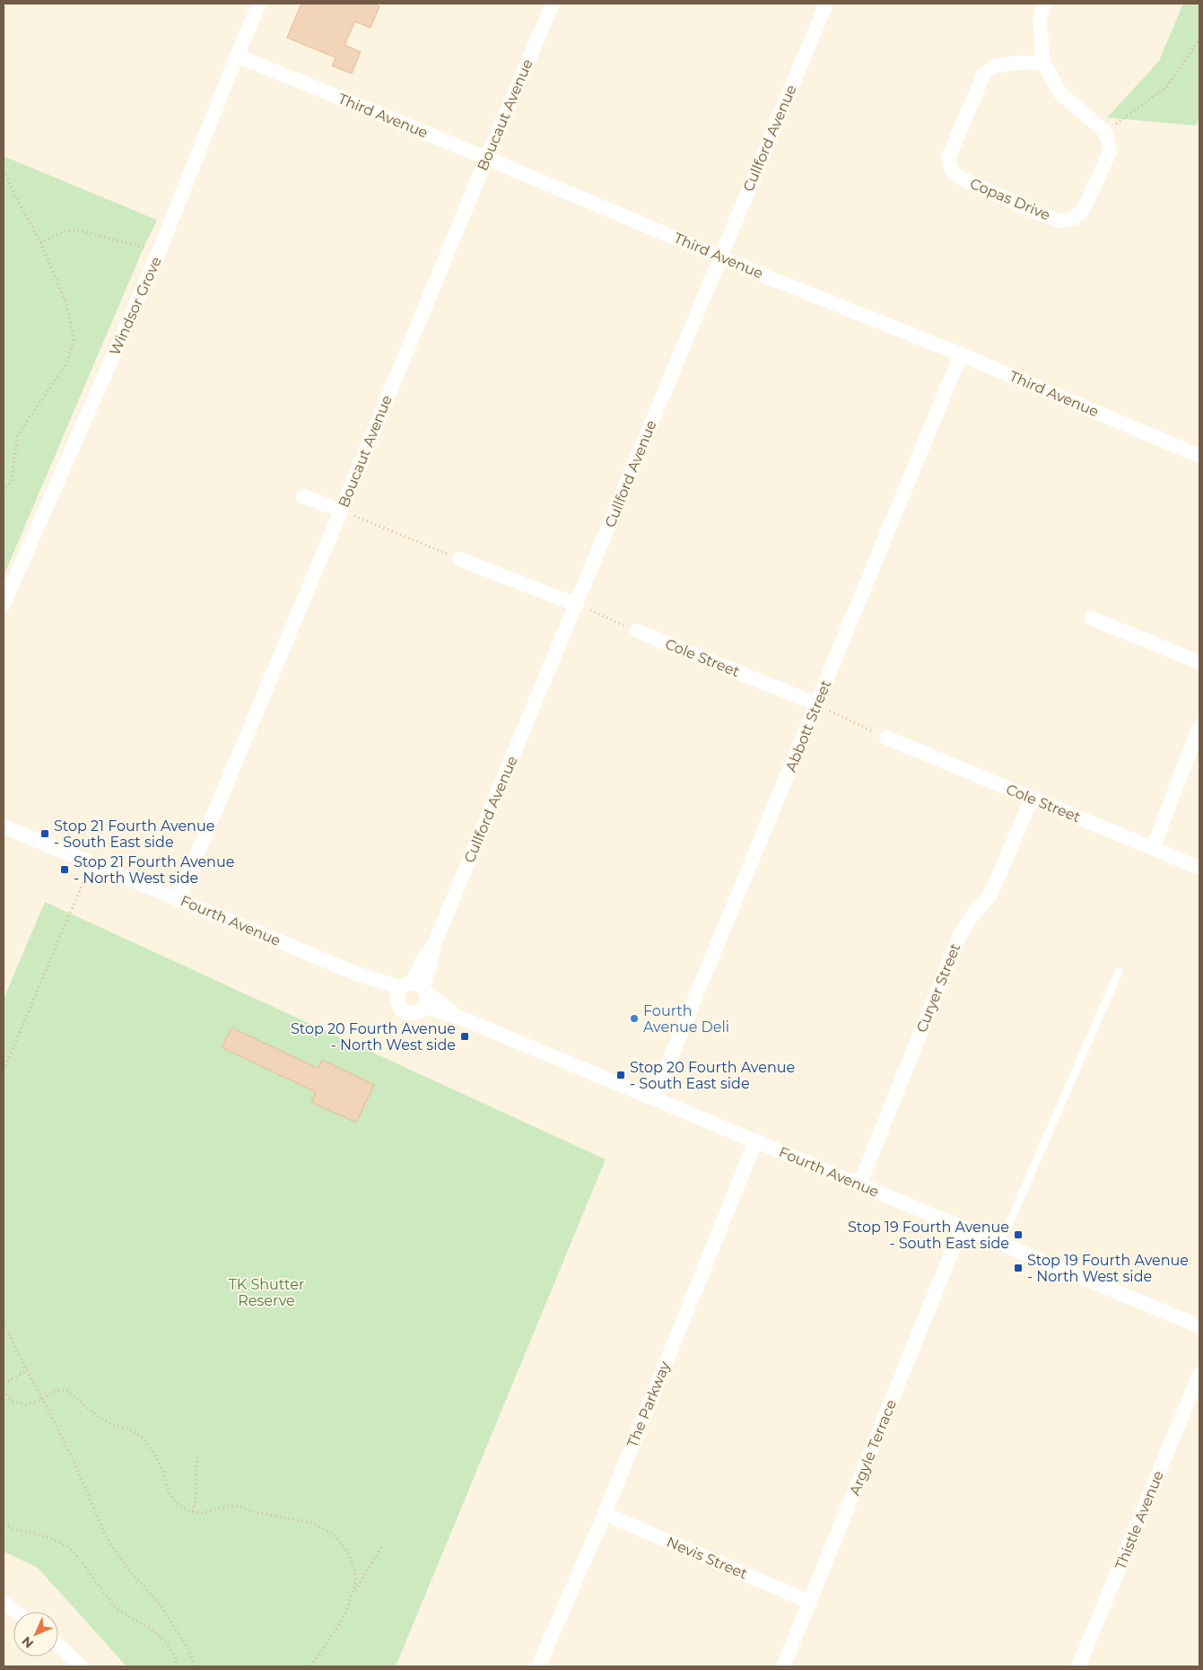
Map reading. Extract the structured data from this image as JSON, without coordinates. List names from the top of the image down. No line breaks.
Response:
{"streets":{"street":["Boucaut Avenue","Third Avenue","Cullford Avenue","Copas Drive","Windsor Grove","Cole Street","Abbott Street","Fourth Avenue","Curyer Street","The Parkway","Argyle Terrace","Thistle Avenue","Nevis Street"]},"crossings":[["Boucaut Avenue","Third Avenue"],["Boucaut Avenue","Fourth Avenue"],["Third Avenue","Cullford Avenue"],["Third Avenue","Windsor Grove"],["Third Avenue","Abbott Street"],["Cullford Avenue","Fourth Avenue"],["Cole Street","Abbott Street"],["Cole Street","Curyer Street"],["Abbott Street","Fourth Avenue"],["Fourth Avenue","Curyer Street"],["Fourth Avenue","The Parkway"],["Fourth Avenue","Argyle Terrace"],["The Parkway","Nevis Street"],["Argyle Terrace","Nevis Street"]],"parks":["TK Shutter Reserve"],"places":{"transit":["Stop 21 Fourth Avenue - South East side","Stop 21 Fourth Avenue - North West side","Stop 20 Fourth Avenue - North West side","Stop 20 Fourth Avenue - South East side","Stop 19 Fourth Avenue - South East side","Stop 19 Fourth Avenue - North West side"],"other":["Fourth Avenue Deli"]},"north":"bottom left"}
